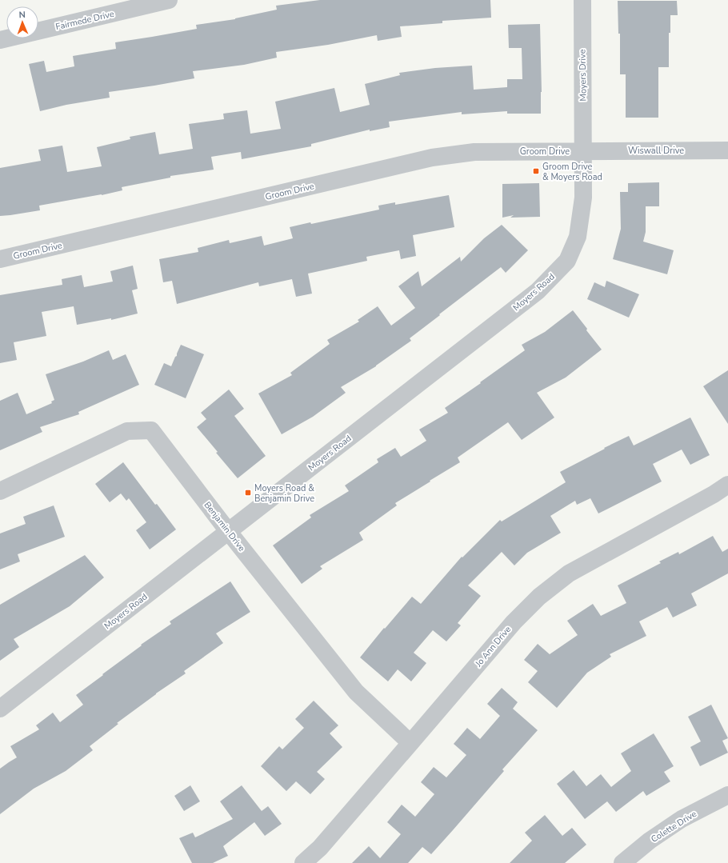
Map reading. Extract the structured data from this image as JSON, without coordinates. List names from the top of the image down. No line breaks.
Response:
{"streets":{"street":["Fairmede Drive","Moyers Drive","Wiswall Drive","Groom Drive","Moyers Road","Benjamin Drive","Jo Ann Drive","Colette Drive"]},"crossings":[["Moyers Drive","Wiswall Drive"],["Moyers Drive","Groom Drive"],["Moyers Drive","Moyers Road"],["Wiswall Drive","Groom Drive"],["Wiswall Drive","Moyers Road"],["Groom Drive","Moyers Road"],["Moyers Road","Benjamin Drive"],["Benjamin Drive","Jo Ann Drive"]],"places":{"transit":["Groom Drive & Moyers Road","Moyers Road & Benjamin Drive"]},"north":"top"}
